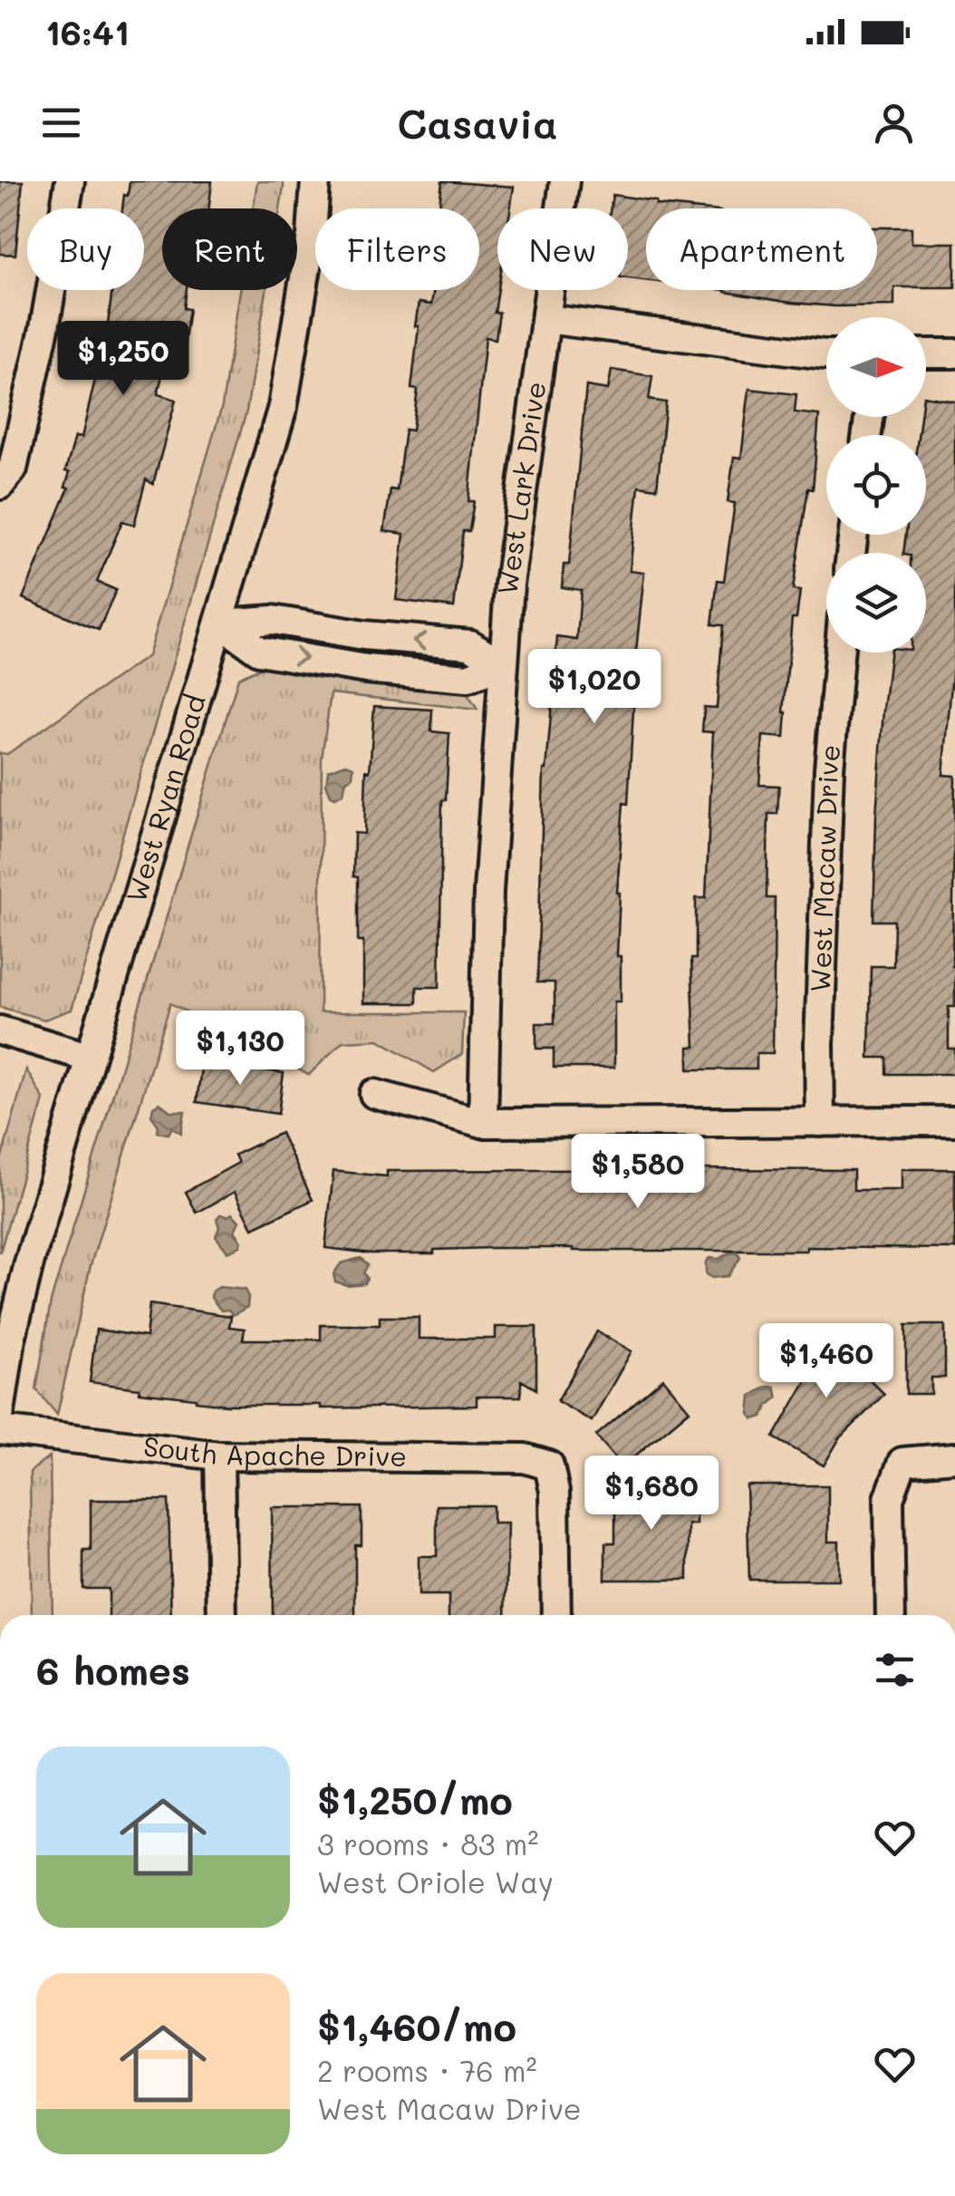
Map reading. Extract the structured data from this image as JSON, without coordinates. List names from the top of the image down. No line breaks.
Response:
{"streets":{"street":["West Lark Drive","West Ryan Road","West Macaw Drive","South Apache Drive"]},"north":"right","page":{"status":"16:41","header":"Casavia","chip":["Buy","Rent","Filters","New","Apartment"],"price":["$1,250","$1,020","$1,130","$1,580","$1,460","$1,680"],"heading":"6 homes","list":[{"name":"$1,250/mo","note":"3 rooms · 83 m² · West Oriole Way"},{"name":"$1,460/mo","note":"2 rooms · 76 m² · West Macaw Drive"}]}}
